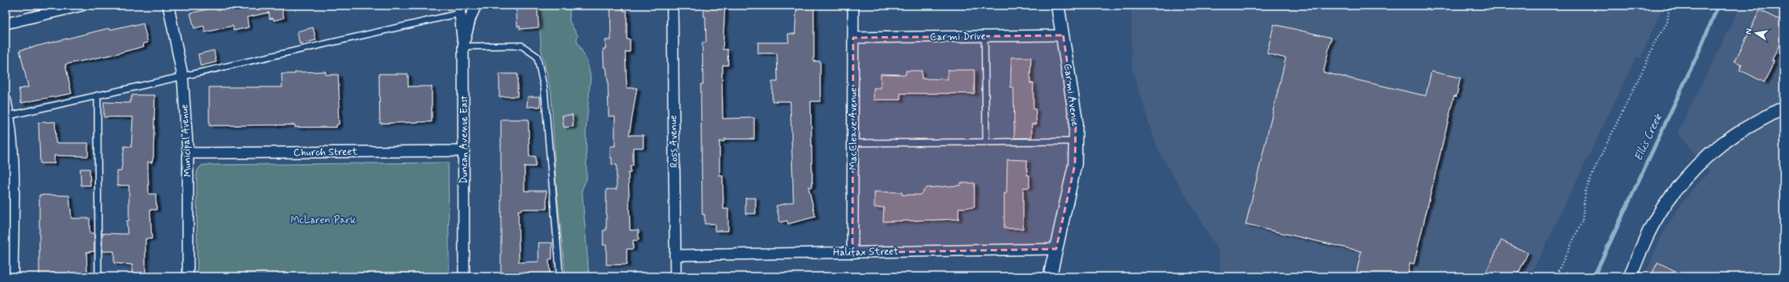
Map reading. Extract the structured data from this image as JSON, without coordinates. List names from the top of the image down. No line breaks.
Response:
{"streets":{"street":["Carmi Drive","Carmi Avenue","MacCleave Avenue","Duncan Avenue East","Municipal Avenue","Ross Avenue","Church Street","Halifax Street"]},"crossings":[["Carmi Drive","Carmi Avenue"],["Carmi Drive","MacCleave Avenue"],["Carmi Avenue","Halifax Street"],["MacCleave Avenue","Halifax Street"],["Duncan Avenue East","Church Street"],["Municipal Avenue","Church Street"],["Ross Avenue","Halifax Street"]],"water":["Ellis Creek"],"parks":["McLaren Park"],"north":"left"}
